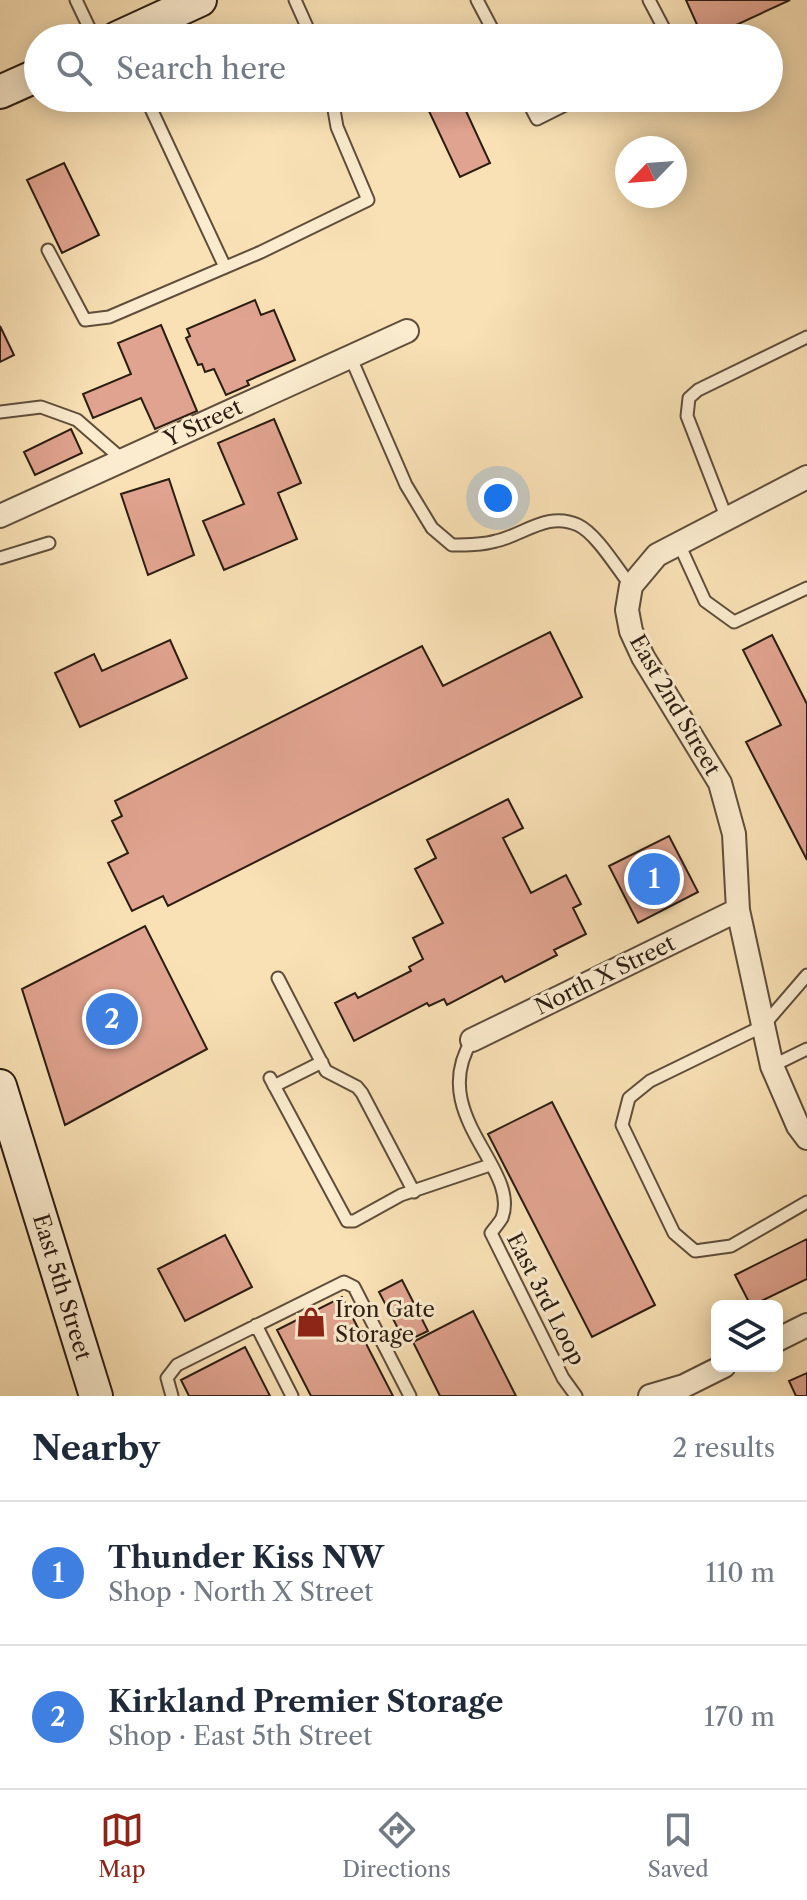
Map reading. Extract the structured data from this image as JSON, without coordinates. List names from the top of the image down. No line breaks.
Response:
{"streets":{"street":["Y Street","East 2nd Street","North X Street","East 5th Street"],"lane":["East 3rd Loop"]},"crossings":[["East 2nd Street","North X Street"],["North X Street","East 3rd Loop"]],"places":{"shop":["Iron Gate Storage"]},"north":"bottom left","page":{"search":"Search here","pins":["1","2"],"heading":["Nearby","2 results"],"list":[{"mark":"1","name":"Thunder Kiss NW","note":"Shop · North X Street","value":"110 m"},{"mark":"2","name":"Kirkland Premier Storage","note":"Shop · East 5th Street","value":"170 m"}],"nav":["Map","Directions","Saved"]}}
